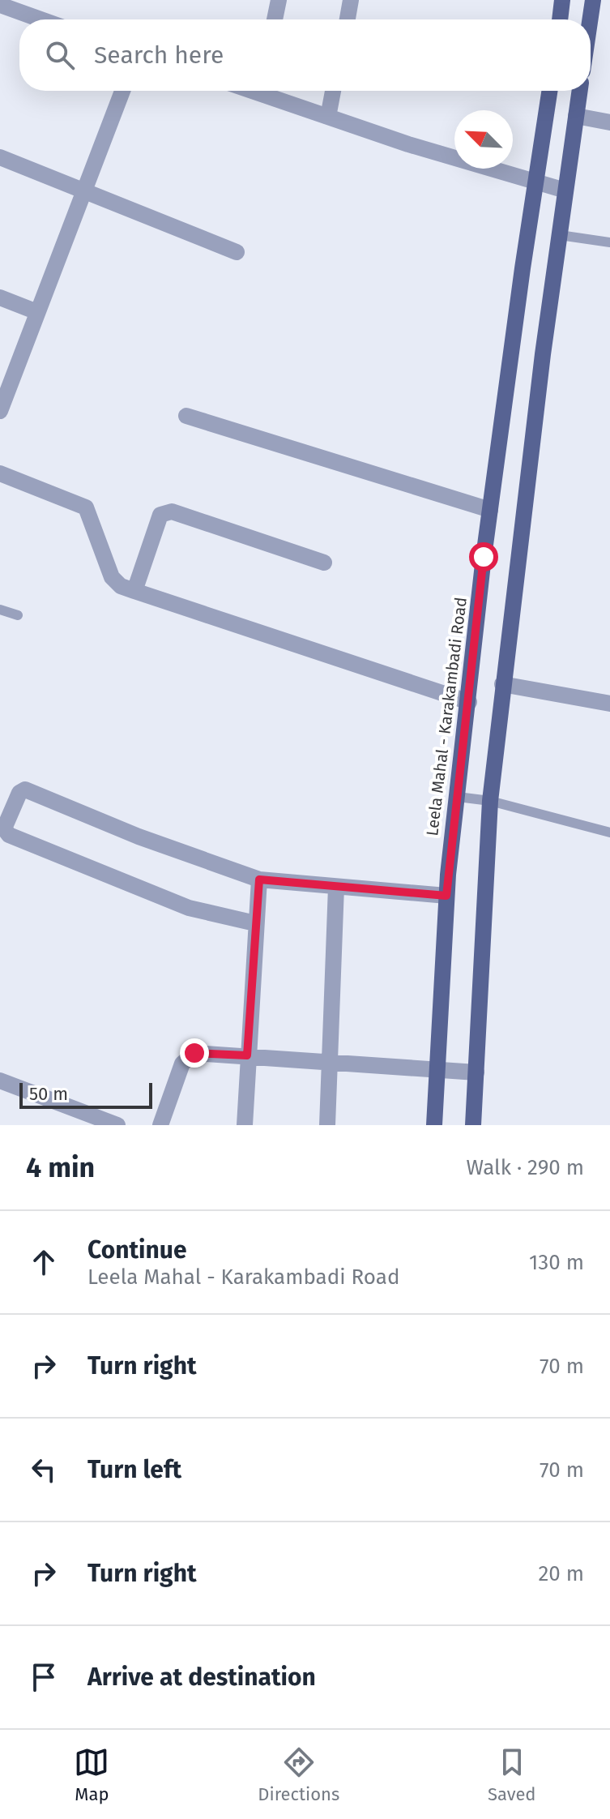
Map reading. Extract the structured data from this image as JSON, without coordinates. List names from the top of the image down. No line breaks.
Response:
{"streets":{"main road":["Leela Mahal - Karakambadi Road"]},"scale_bar":"50 m","north":"top left","page":{"search":"Search here","scale":"50 m","heading":["4 min","Walk · 290 m"],"list":[["Continue","Leela Mahal - Karakambadi Road","130 m"],["Turn right","70 m"],["Turn left","70 m"],["Turn right","20 m"],"Arrive at destination"],"nav":["Map","Directions","Saved"]}}
